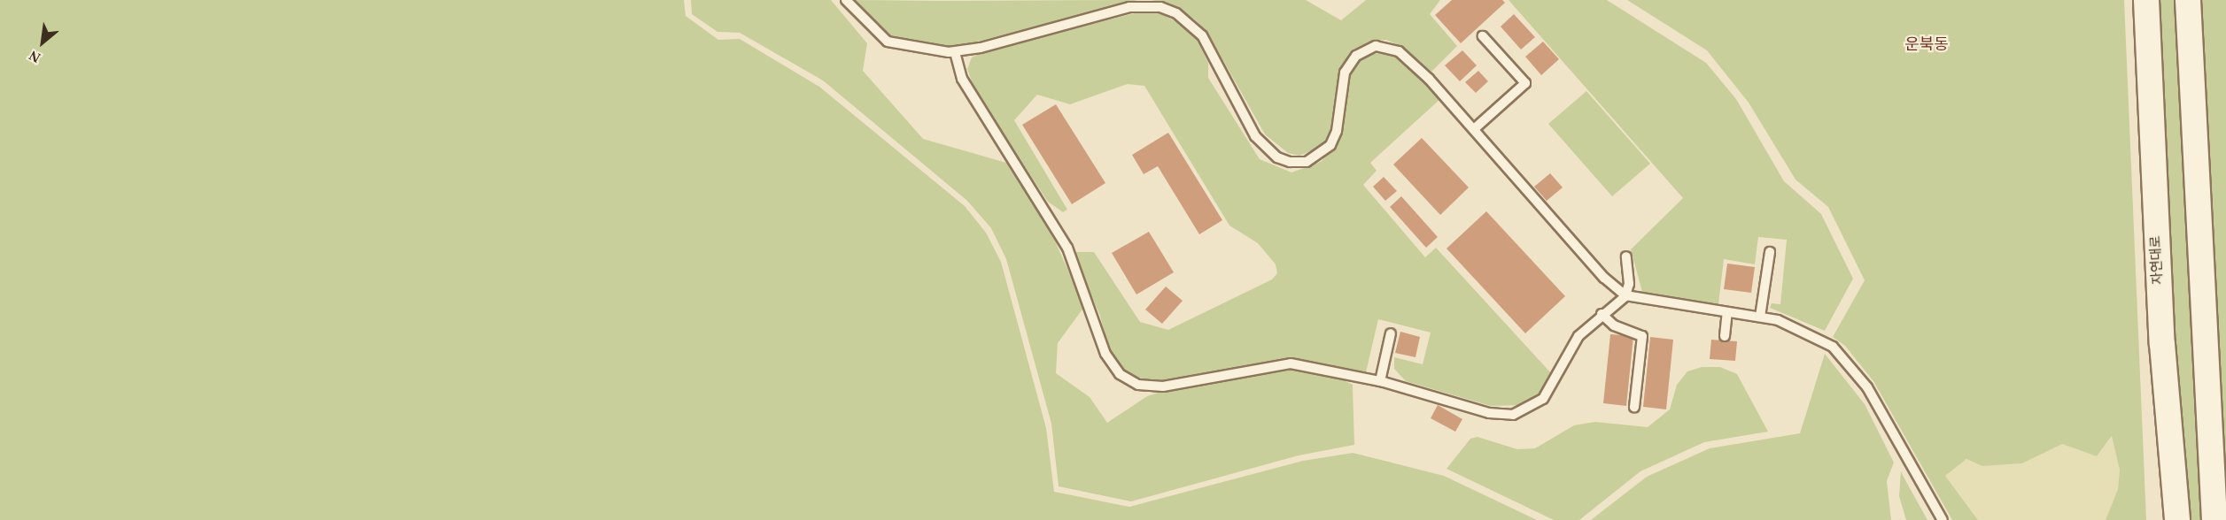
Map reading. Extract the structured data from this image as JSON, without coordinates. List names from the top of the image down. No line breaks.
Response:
{"streets":{"main road":["자연대로"]},"districts":["운북동"],"north":"bottom left"}
